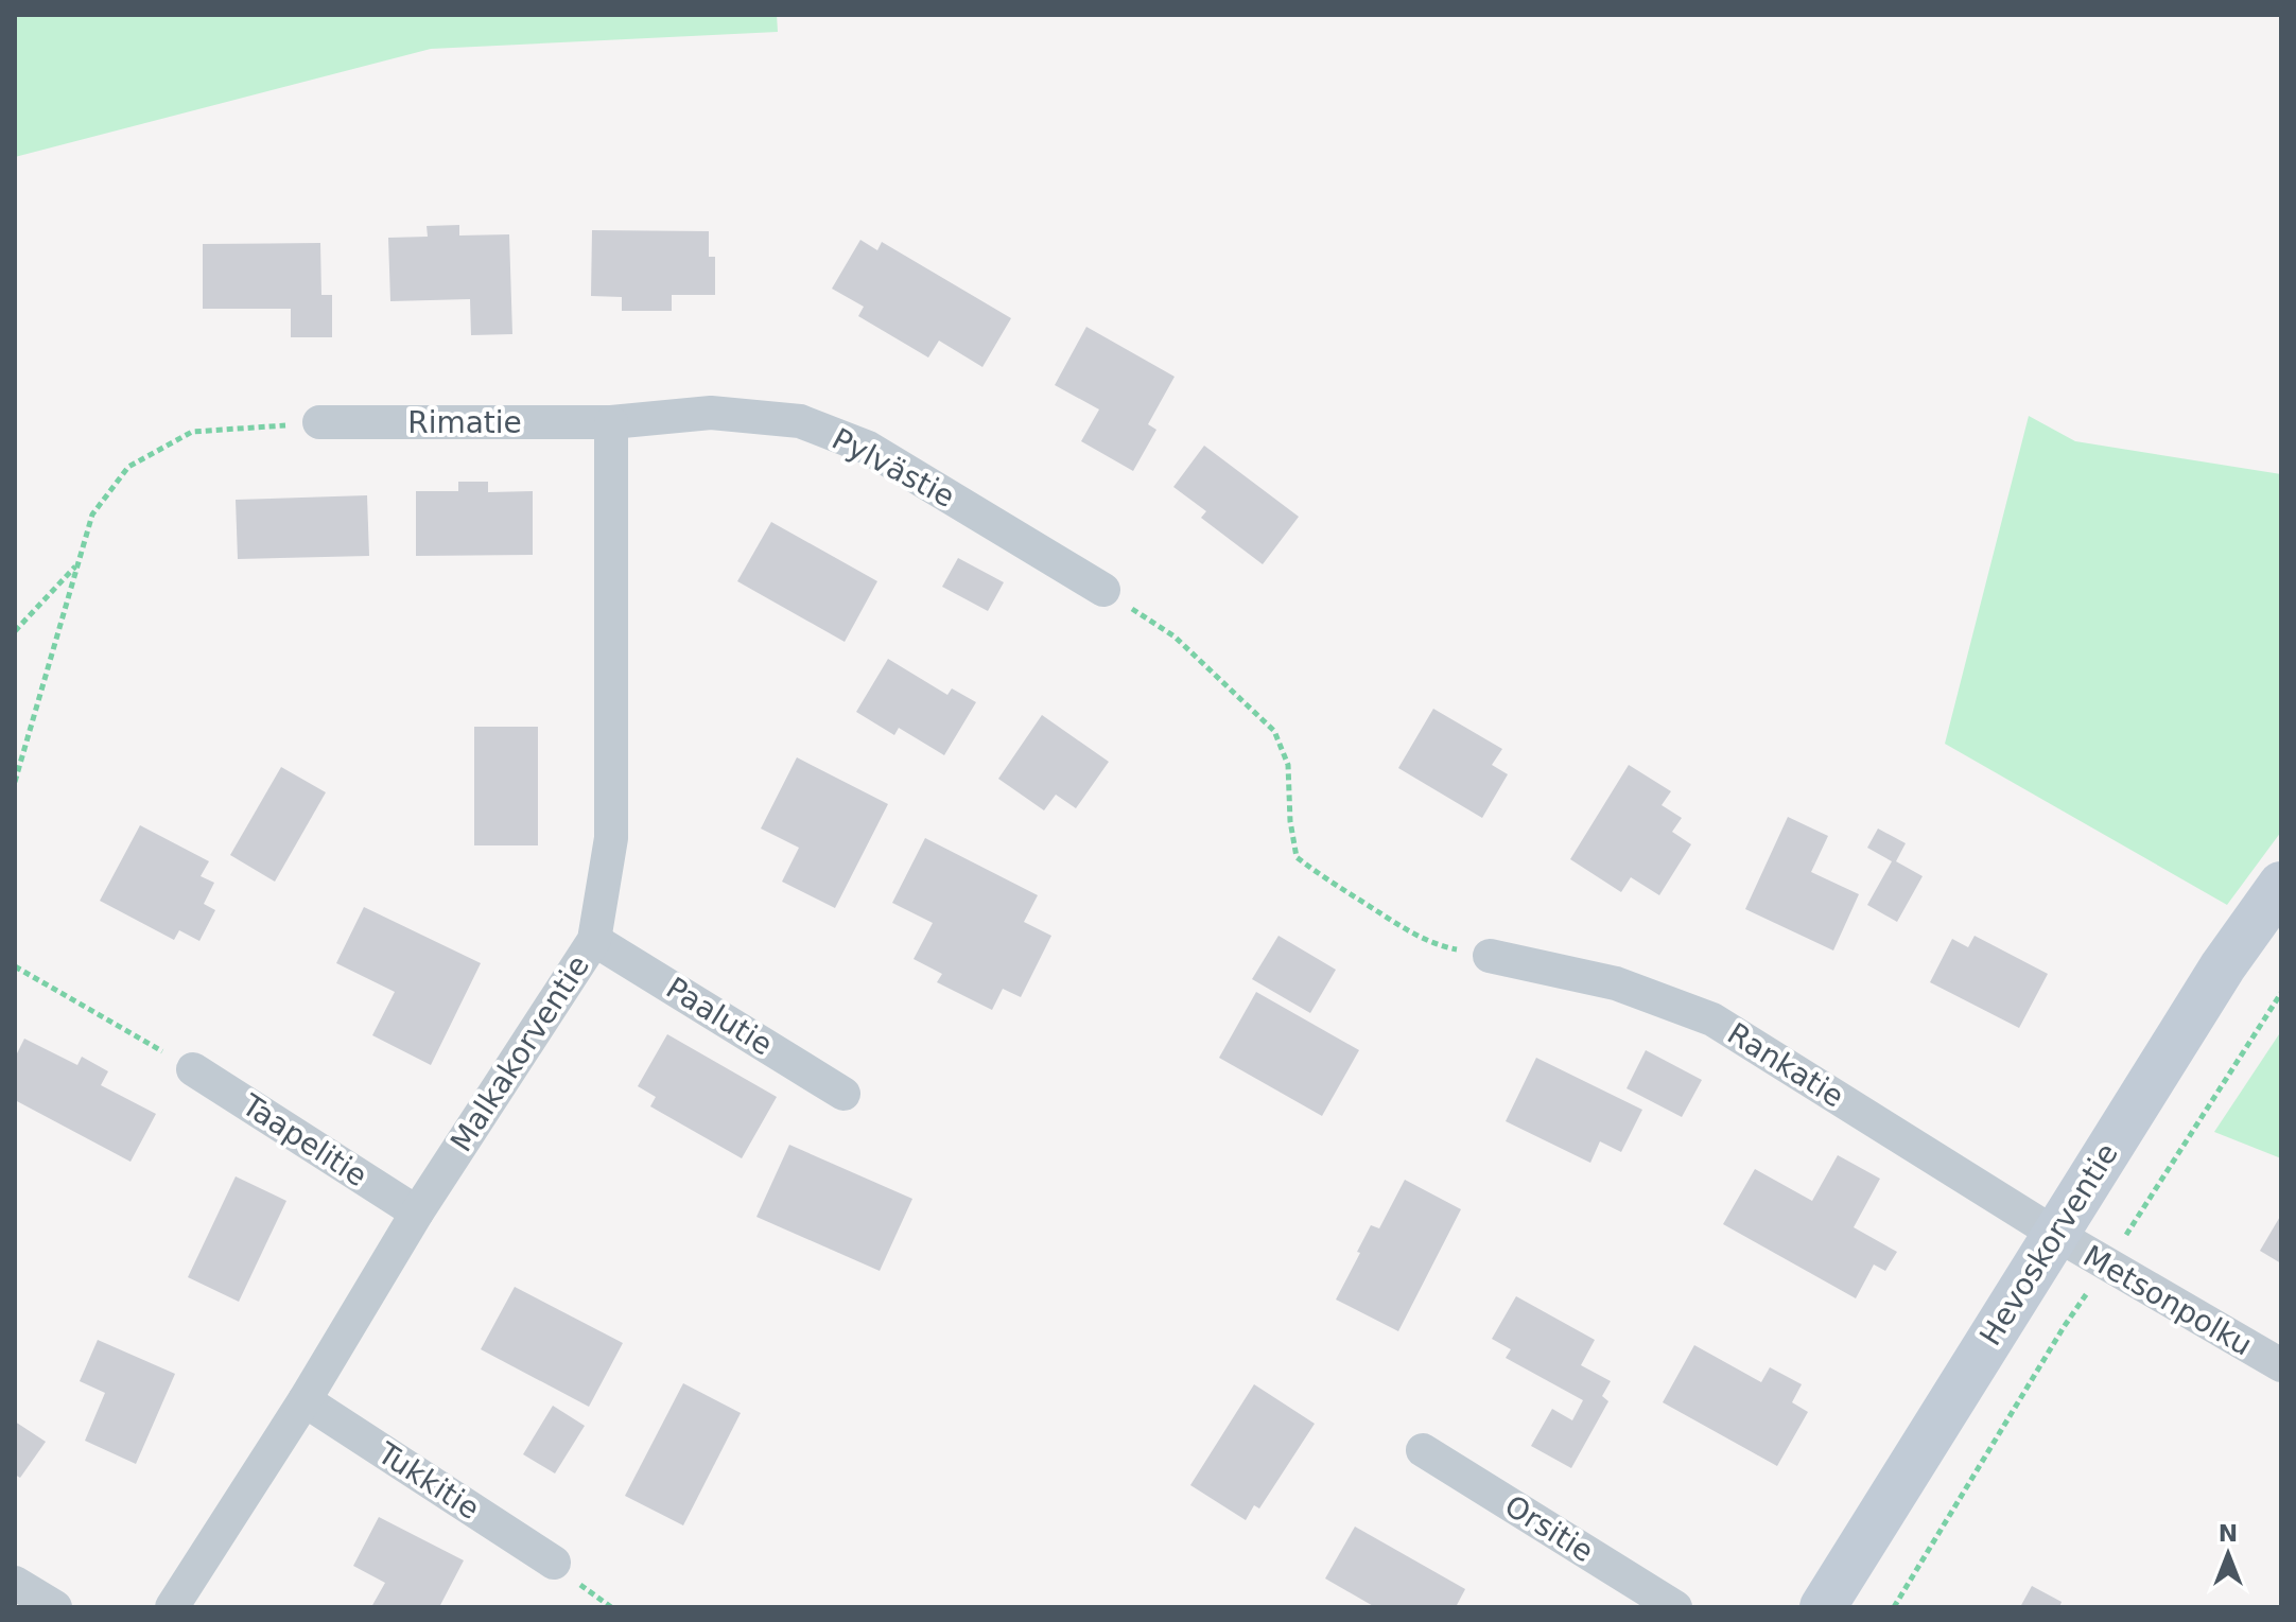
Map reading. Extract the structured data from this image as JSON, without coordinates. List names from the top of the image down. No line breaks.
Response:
{"streets":{"street":["Rimatie","Pylvästie","Paalutie","Malkakorventie","Rankatie","Taapelitie","Hevoskorventie","Metsonpolku","Tukkitie","Orsitie"]},"crossings":[["Rimatie","Pylvästie"],["Rimatie","Malkakorventie"],["Pylvästie","Malkakorventie"],["Paalutie","Malkakorventie"],["Malkakorventie","Taapelitie"],["Malkakorventie","Tukkitie"],["Rankatie","Hevoskorventie"],["Rankatie","Metsonpolku"],["Hevoskorventie","Metsonpolku"]],"north":"top"}
